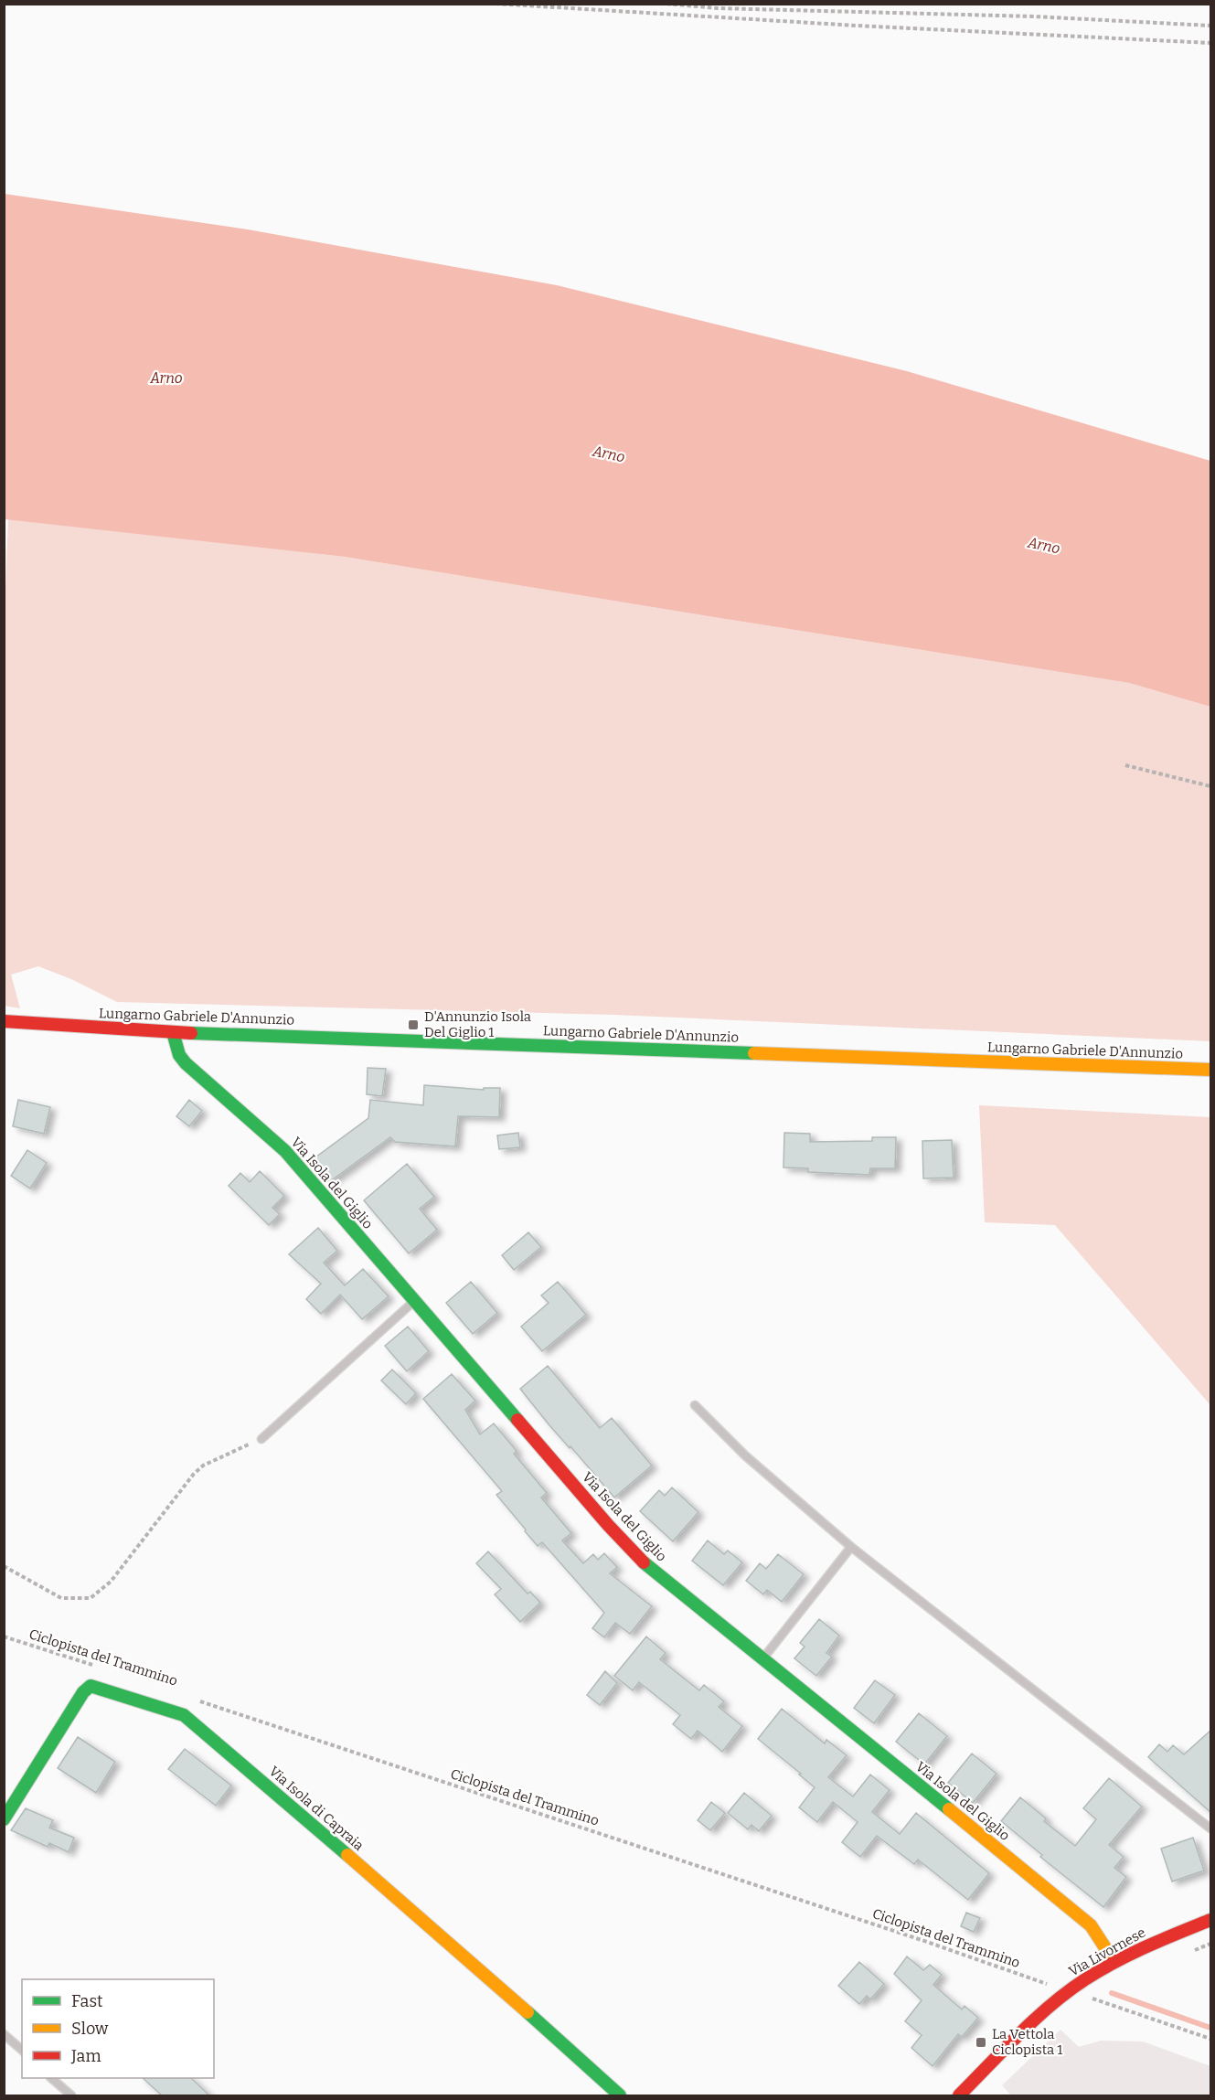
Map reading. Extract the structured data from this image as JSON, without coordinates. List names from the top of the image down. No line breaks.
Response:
{"streets":{"street":["Lungarno Gabriele D'Annunzio","Via Isola del Giglio","Via Isola di Capraia","Via Livornese"],"path":["Ciclopista del Trammino"]},"crossings":[["Lungarno Gabriele D'Annunzio","Via Isola del Giglio"],["Via Isola del Giglio","Via Livornese"]],"water":["Arno"],"places":{"transit":["D'Annunzio Isola Del Giglio 1","La Vettola Ciclopista 1"]},"legend":["Fast","Slow","Jam"]}
